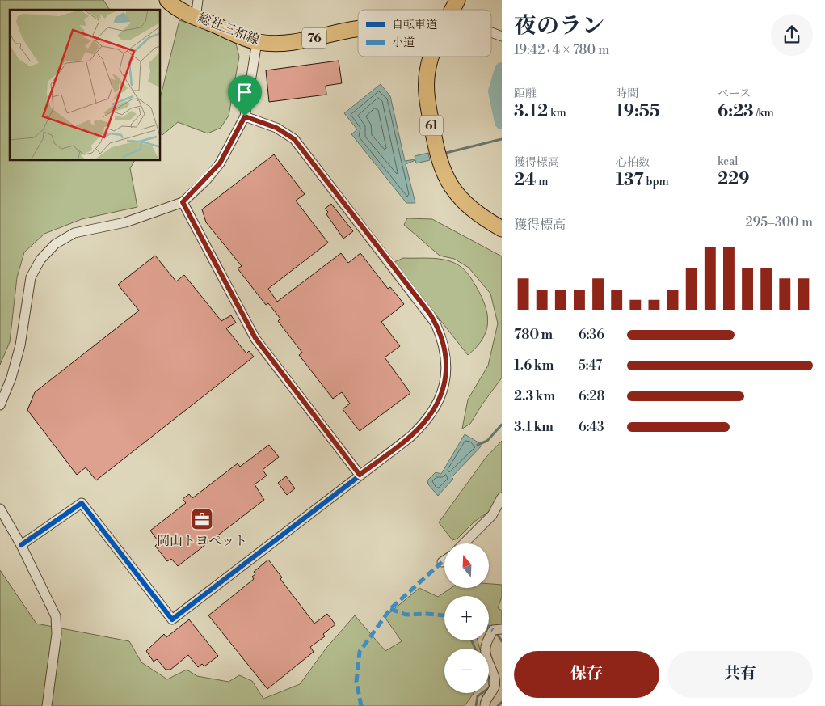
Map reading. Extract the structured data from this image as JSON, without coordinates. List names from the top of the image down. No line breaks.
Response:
{"streets":{"main road":["総社三和線","76","61"]},"places":{"office":["岡山トヨペット"]},"legend":["自転車道","小道"],"north":"top","page":{"heading":["夜のラン","19:42 · 4 × 780 m"],"stats":[["距離","3.12 km"],["時間","19:55"],["ペース","6:23 /km"],["獲得標高","24 m"],["心拍数","137 bpm"],["kcal","229"]],"chart":["獲得標高","295–300 m"],"list":[{"name":"780 m","note":"6:36"},{"name":"1.6 km","note":"5:47"},{"name":"2.3 km","note":"6:28"},{"name":"3.1 km","note":"6:43"}],"map_buttons":["+","−"],"buttons":["保存","共有"]}}
